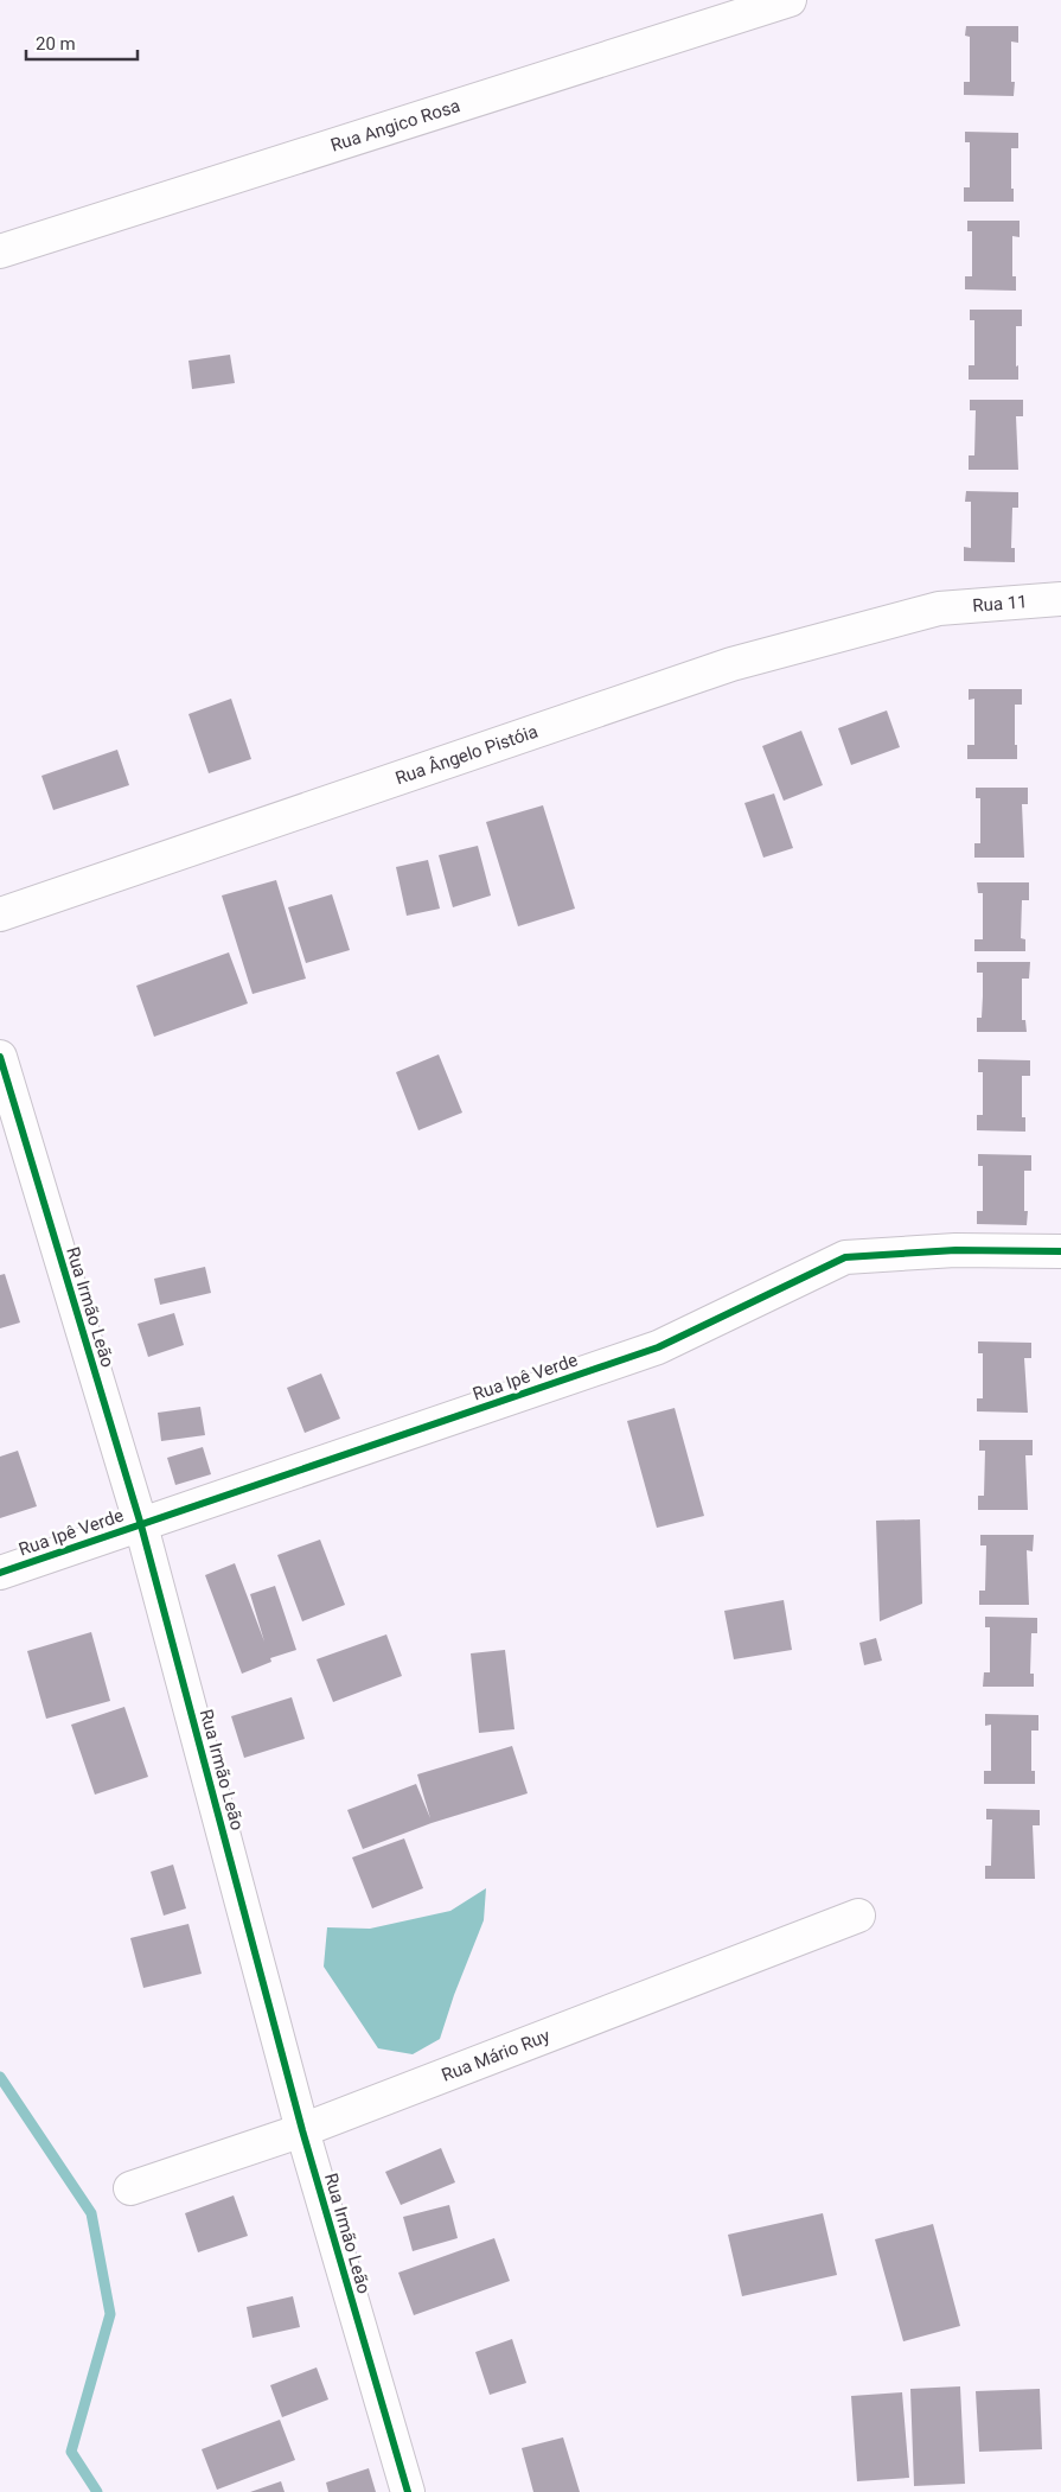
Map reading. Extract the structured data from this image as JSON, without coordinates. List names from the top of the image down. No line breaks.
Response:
{"streets":{"street":["Rua Angico Rosa","Rua 11","Rua Ângelo Pistóia","Rua Irmão Leão","Rua Ipê Verde","Rua Mário Ruy"]},"crossings":[["Rua 11","Rua Ângelo Pistóia"],["Rua Irmão Leão","Rua Ipê Verde"],["Rua Irmão Leão","Rua Mário Ruy"]],"scale_bar":"20 m"}
